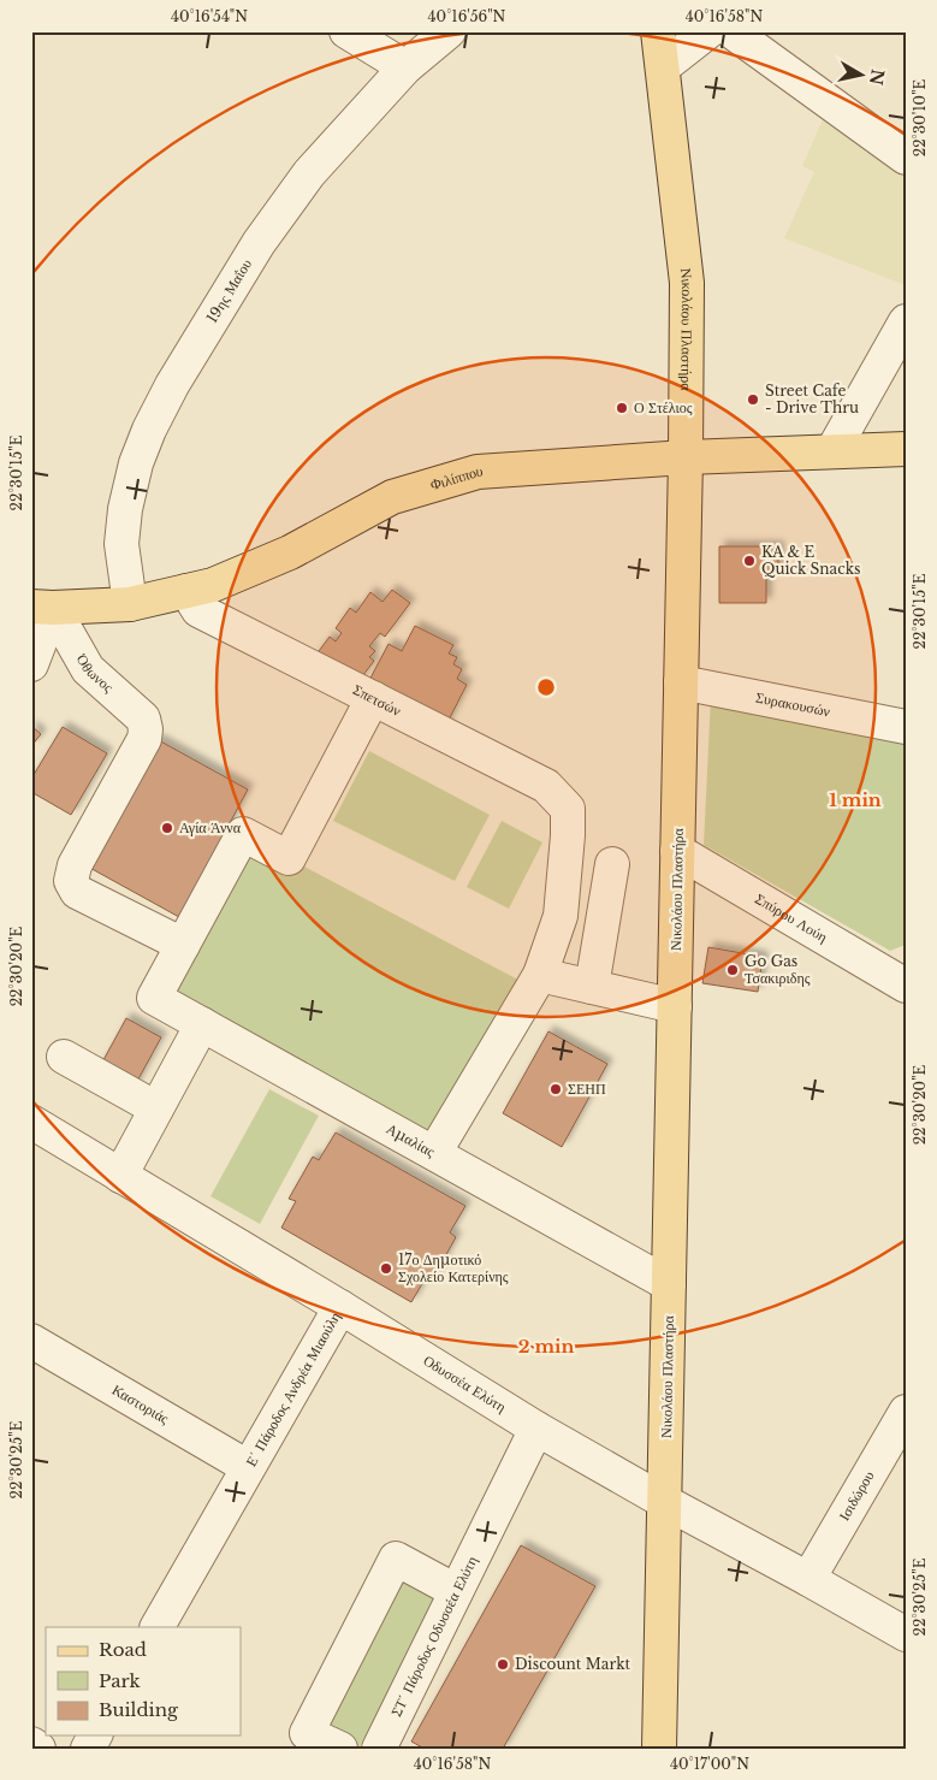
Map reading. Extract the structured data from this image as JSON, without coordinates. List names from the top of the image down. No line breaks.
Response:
{"streets":{"main road":["Νικολάου Πλαστήρα","Φιλίππου"],"street":["19ης Μαΐου","Όθωνος","Σπετσών","Συρακουσών","Σπύρου Λούη","Αμαλίας","Οδυσσέα Ελύτη","Ε΄ Πάροδος Ανδρέα Μιαούλη","Καστοριάς","Ισιδώρου","ΣΤ΄ Πάροδος Οδυσσέα Ελύτη"]},"crossings":[["19ης Μαΐου","Φιλίππου"],["Νικολάου Πλαστήρα","Φιλίππου"],["Νικολάου Πλαστήρα","Συρακουσών"],["Νικολάου Πλαστήρα","Σπύρου Λούη"],["Νικολάου Πλαστήρα","Αμαλίας"],["Νικολάου Πλαστήρα","Οδυσσέα Ελύτη"],["Φιλίππου","Όθωνος"],["Φιλίππου","Σπετσών"],["Όθωνος","Αμαλίας"],["Οδυσσέα Ελύτη","Ε΄ Πάροδος Ανδρέα Μιαούλη"],["Οδυσσέα Ελύτη","Ισιδώρου"],["Οδυσσέα Ελύτη","ΣΤ΄ Πάροδος Οδυσσέα Ελύτη"],["Ε΄ Πάροδος Ανδρέα Μιαούλη","Καστοριάς"]],"places":["Street Cafe - Drive Thru","Ο Στέλιος","KA & E Quick Snacks","Αγία Άννα","Go Gas Τσακιριδης","ΣΕΗΠ","17ο Δημοτικό Σχολείο Κατερίνης","Discount Markt"],"legend":["Road","Park","Building"],"north":"right","coordinates":["40°16'54\"N","40°16'56\"N","40°16'58\"N","22°30'10\"E","22°30'15\"E","22°30'20\"E","22°30'25\"E","40°17'00\"N"],"rings":["1 min","2 min"]}
